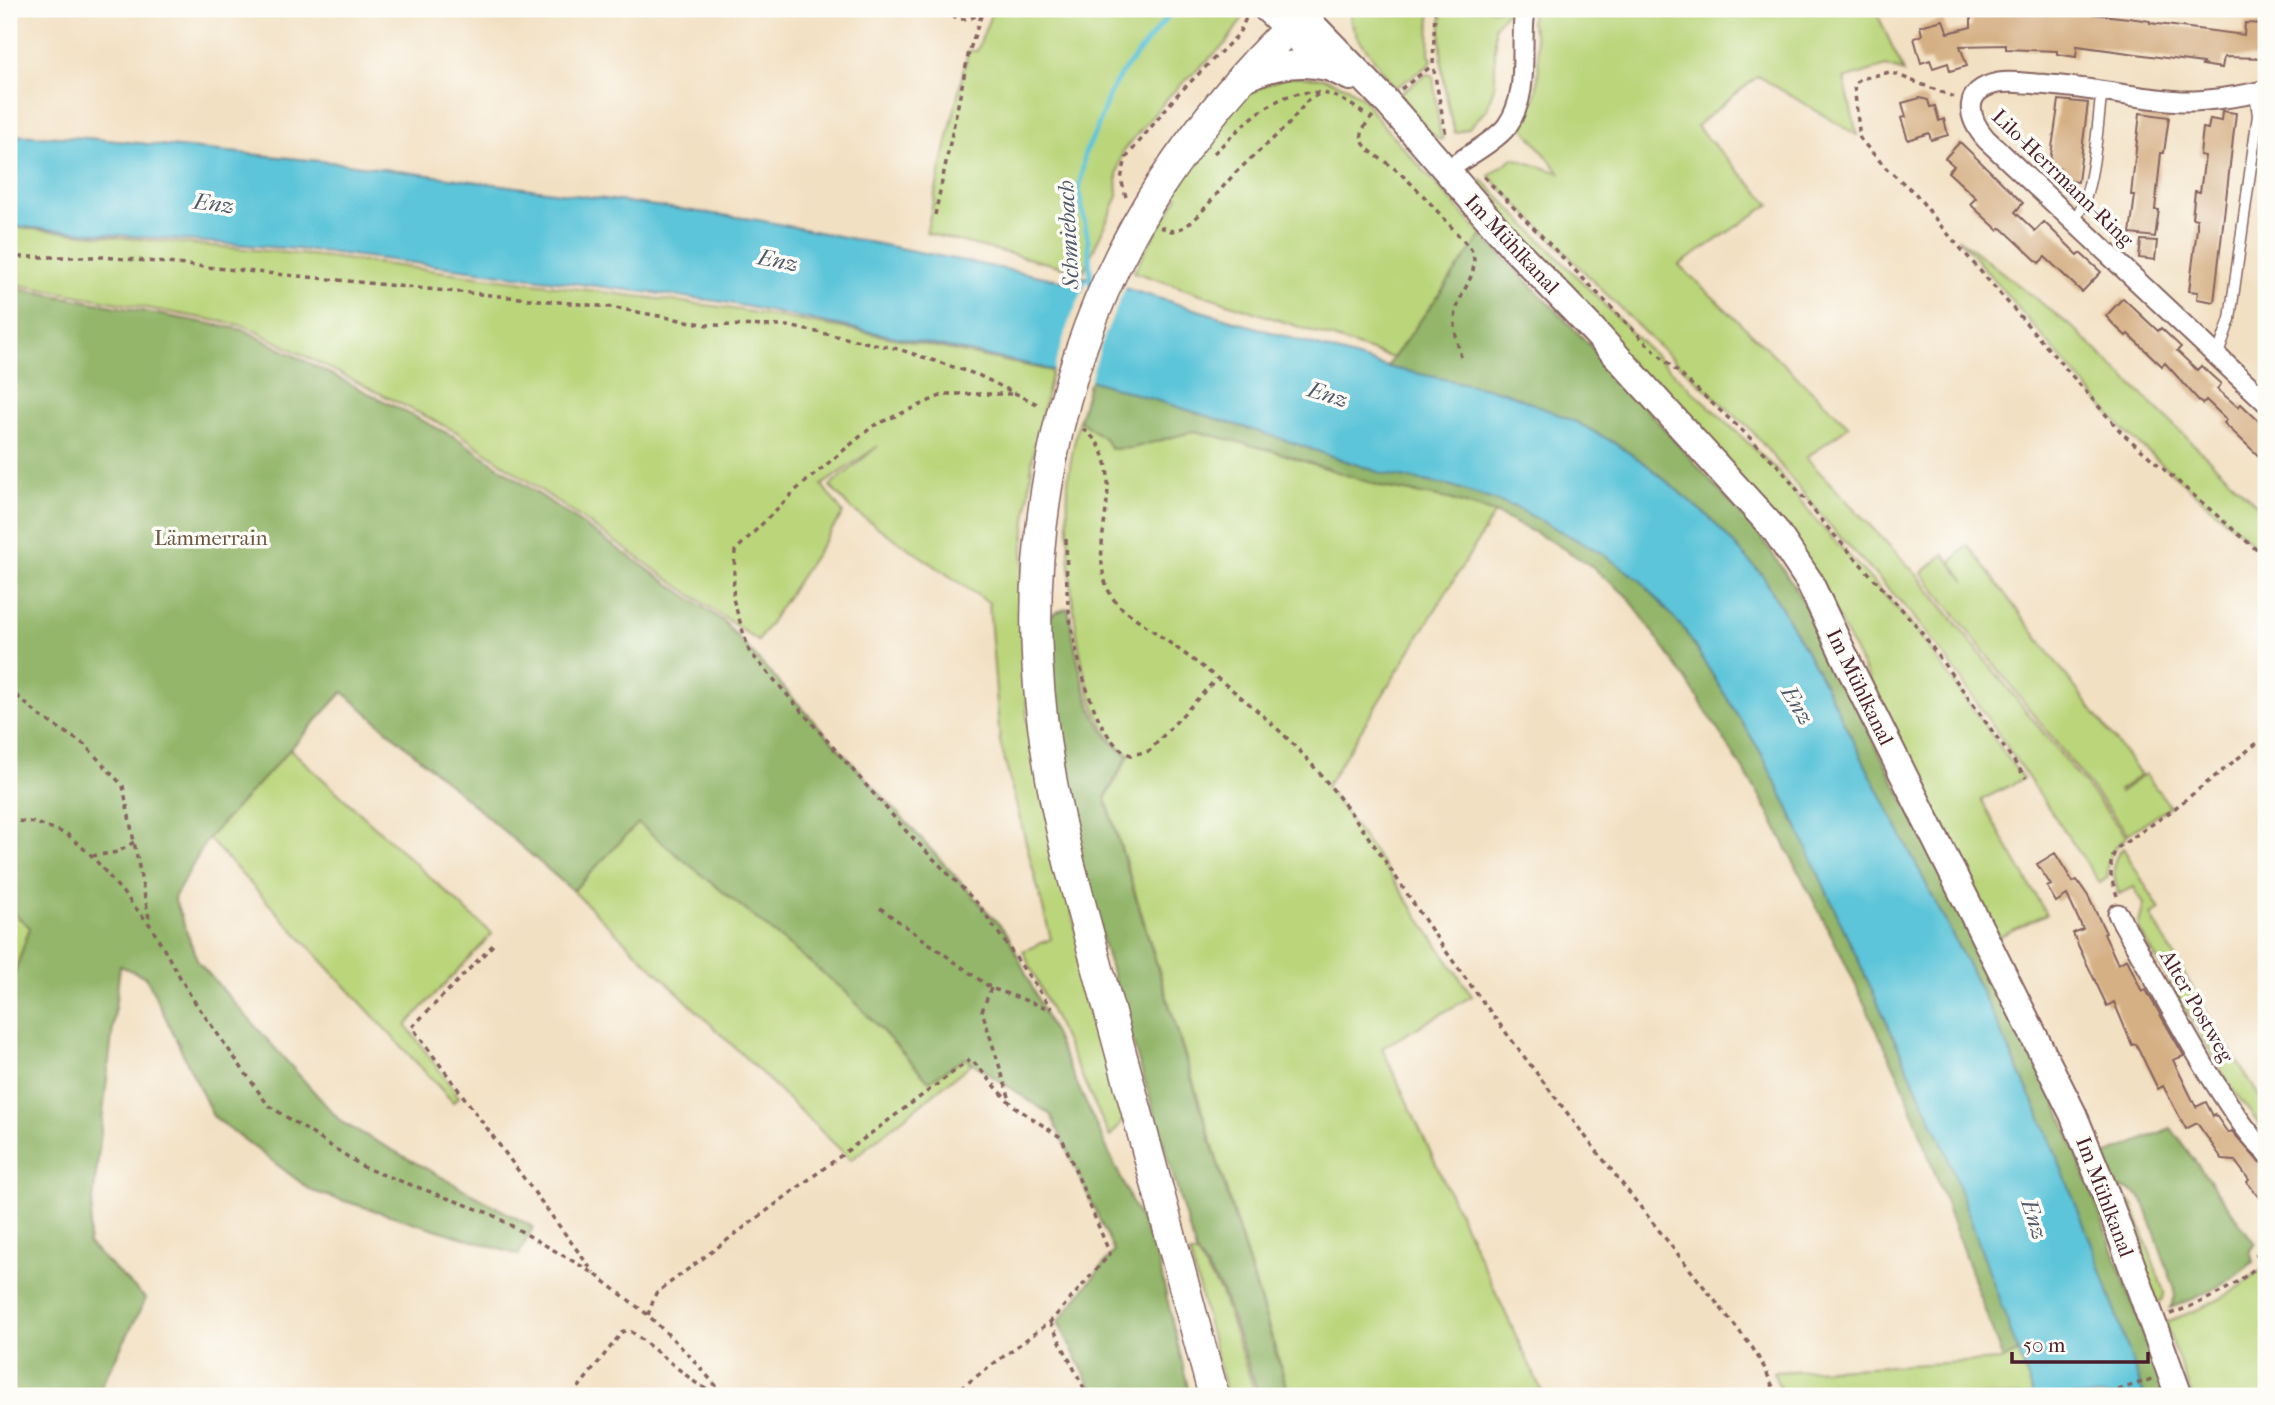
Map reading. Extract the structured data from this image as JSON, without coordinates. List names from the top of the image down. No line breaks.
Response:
{"streets":{"street":["Lilo-Herrmann-Ring","Im Mühlkanal","Alter Postweg"]},"water":["Enz","Schmiebach"],"parks":["Lämmerrain"],"scale_bar":"50 m"}
